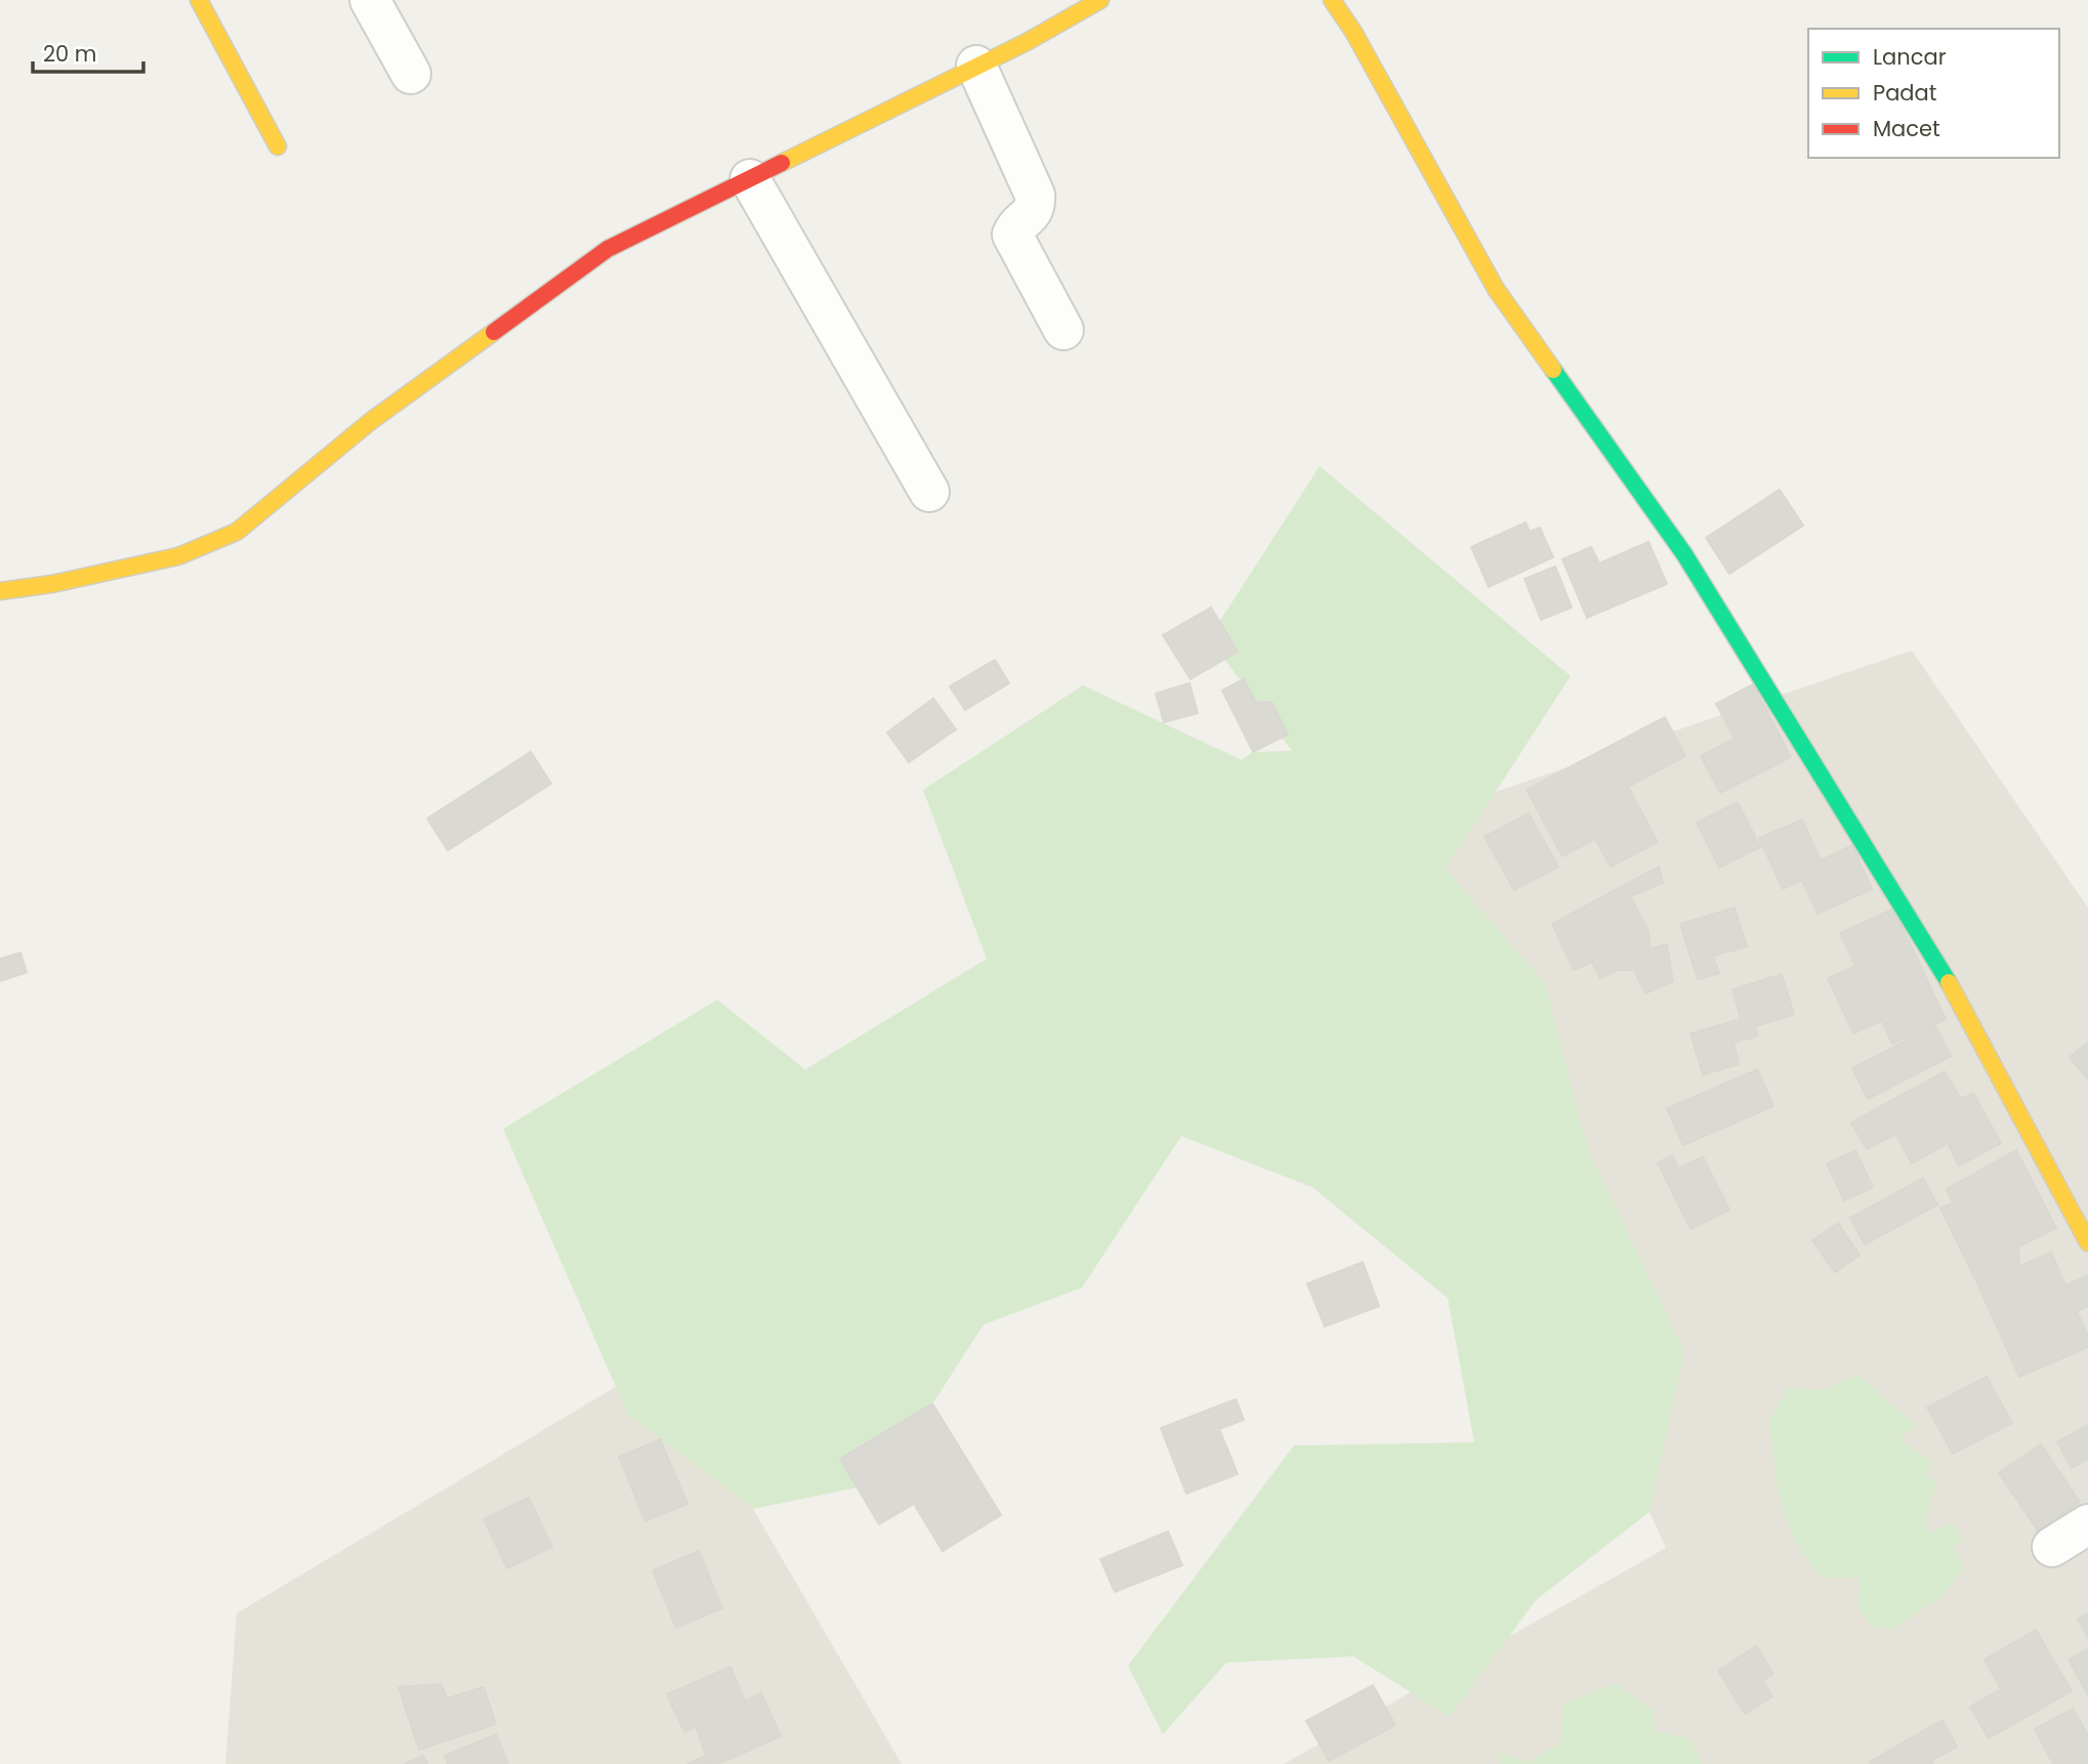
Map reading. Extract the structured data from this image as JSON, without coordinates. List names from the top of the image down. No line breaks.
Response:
{"legend":["Lancar","Padat","Macet"],"scale_bar":"20 m"}
